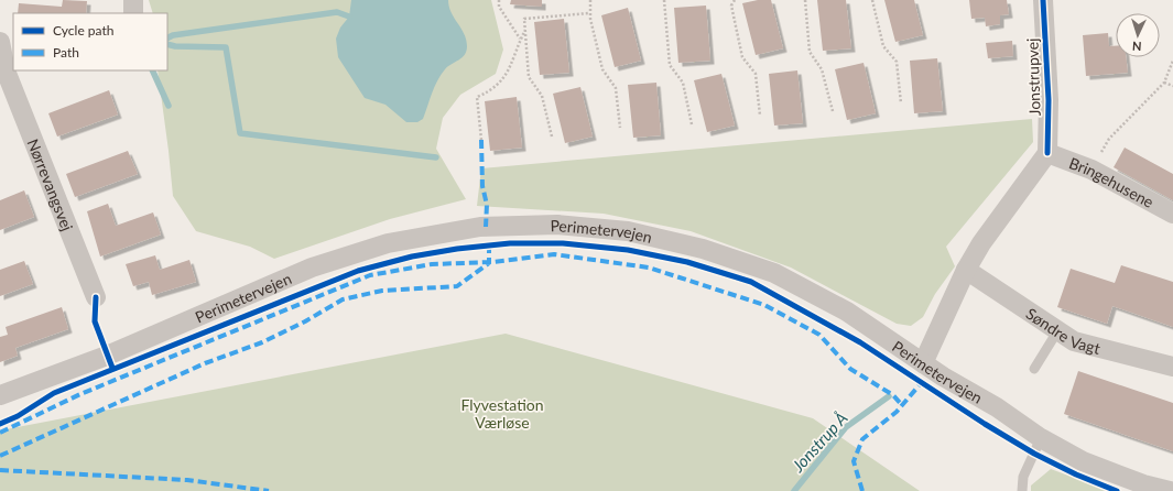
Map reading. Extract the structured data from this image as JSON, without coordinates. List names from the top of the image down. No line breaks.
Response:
{"streets":{"street":["Jonstrupvej","Bringehusene","Nørrevangsvej","Perimetervejen","Søndre Vagt"]},"crossings":[["Jonstrupvej","Bringehusene"]],"water":["Jonstrup Å"],"parks":["Flyvestation Værløse"],"legend":["Cycle path","Path"],"north":"bottom"}
